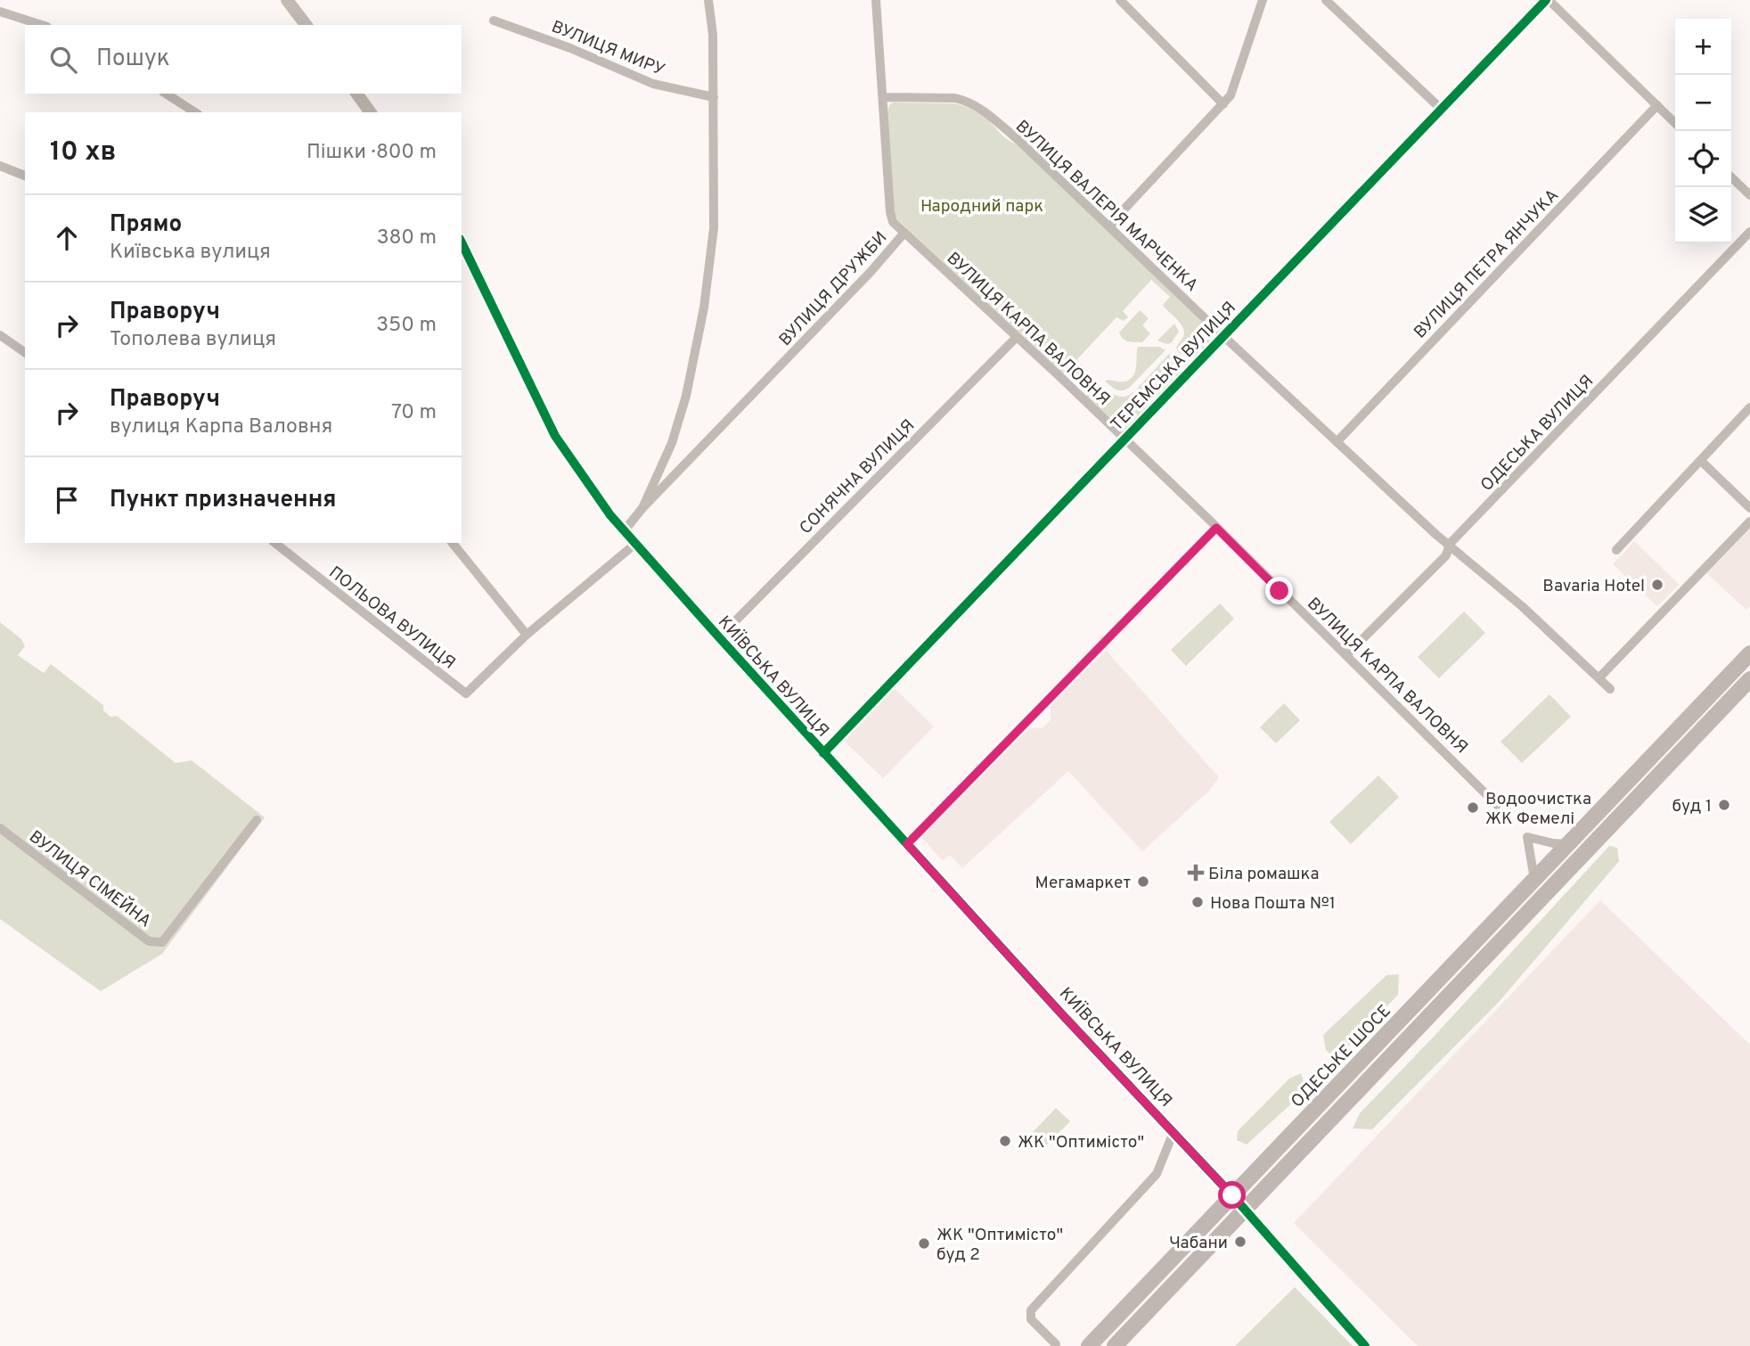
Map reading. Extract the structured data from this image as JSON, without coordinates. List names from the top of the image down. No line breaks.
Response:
{"streets":{"highway":["ОДЕСЬКЕ ШОСЕ"],"street":["ВУЛИЦЯ МИРУ","ВУЛИЦЯ ВАЛЕРІЯ МАРЧЕНКА","ВУЛИЦЯ ПЕТРА ЯНЧУКА","ВУЛИЦЯ ДРУЖБИ","ВУЛИЦЯ КАРПА ВАЛОВНЯ","ТЕРЕМСЬКА ВУЛИЦЯ","ОДЕСЬКА ВУЛИЦЯ","СОНЯЧНА ВУЛИЦЯ","ПОЛЬОВА ВУЛИЦЯ","КИЇВСЬКА ВУЛИЦЯ","ВУЛИЦЯ СІМЕЙНА"]},"crossings":[["ВУЛИЦЯ ВАЛЕРІЯ МАРЧЕНКА","ВУЛИЦЯ ПЕТРА ЯНЧУКА"],["ВУЛИЦЯ ВАЛЕРІЯ МАРЧЕНКА","ВУЛИЦЯ ДРУЖБИ"],["ВУЛИЦЯ ВАЛЕРІЯ МАРЧЕНКА","ТЕРЕМСЬКА ВУЛИЦЯ"],["ВУЛИЦЯ ВАЛЕРІЯ МАРЧЕНКА","ОДЕСЬКА ВУЛИЦЯ"],["ВУЛИЦЯ ДРУЖБИ","ВУЛИЦЯ КАРПА ВАЛОВНЯ"],["ВУЛИЦЯ КАРПА ВАЛОВНЯ","ТЕРЕМСЬКА ВУЛИЦЯ"],["ВУЛИЦЯ КАРПА ВАЛОВНЯ","ОДЕСЬКА ВУЛИЦЯ"],["ВУЛИЦЯ КАРПА ВАЛОВНЯ","СОНЯЧНА ВУЛИЦЯ"],["ТЕРЕМСЬКА ВУЛИЦЯ","КИЇВСЬКА ВУЛИЦЯ"],["СОНЯЧНА ВУЛИЦЯ","КИЇВСЬКА ВУЛИЦЯ"],["КИЇВСЬКА ВУЛИЦЯ","ОДЕСЬКЕ ШОСЕ"]],"parks":["Народний парк"],"places":{"other":["Bavaria Hotel","буд 1","Водоочистка ЖК Фемелі","Мегамаркет","Нова Пошта №1","ЖК \"Оптимісто\"","Чабани","ЖК \"Оптимісто\" буд 2"],"health":["Біла ромашка"]},"page":{"map_buttons":["+","−"],"search":"Пошук","heading":["10 хв","Пішки · 800 m"],"list":[["Прямо","Київська вулиця","380 m"],["Праворуч","Тополева вулиця","350 m"],["Праворуч","вулиця Карпа Валовня","70 m"],"Пункт призначення"]}}
